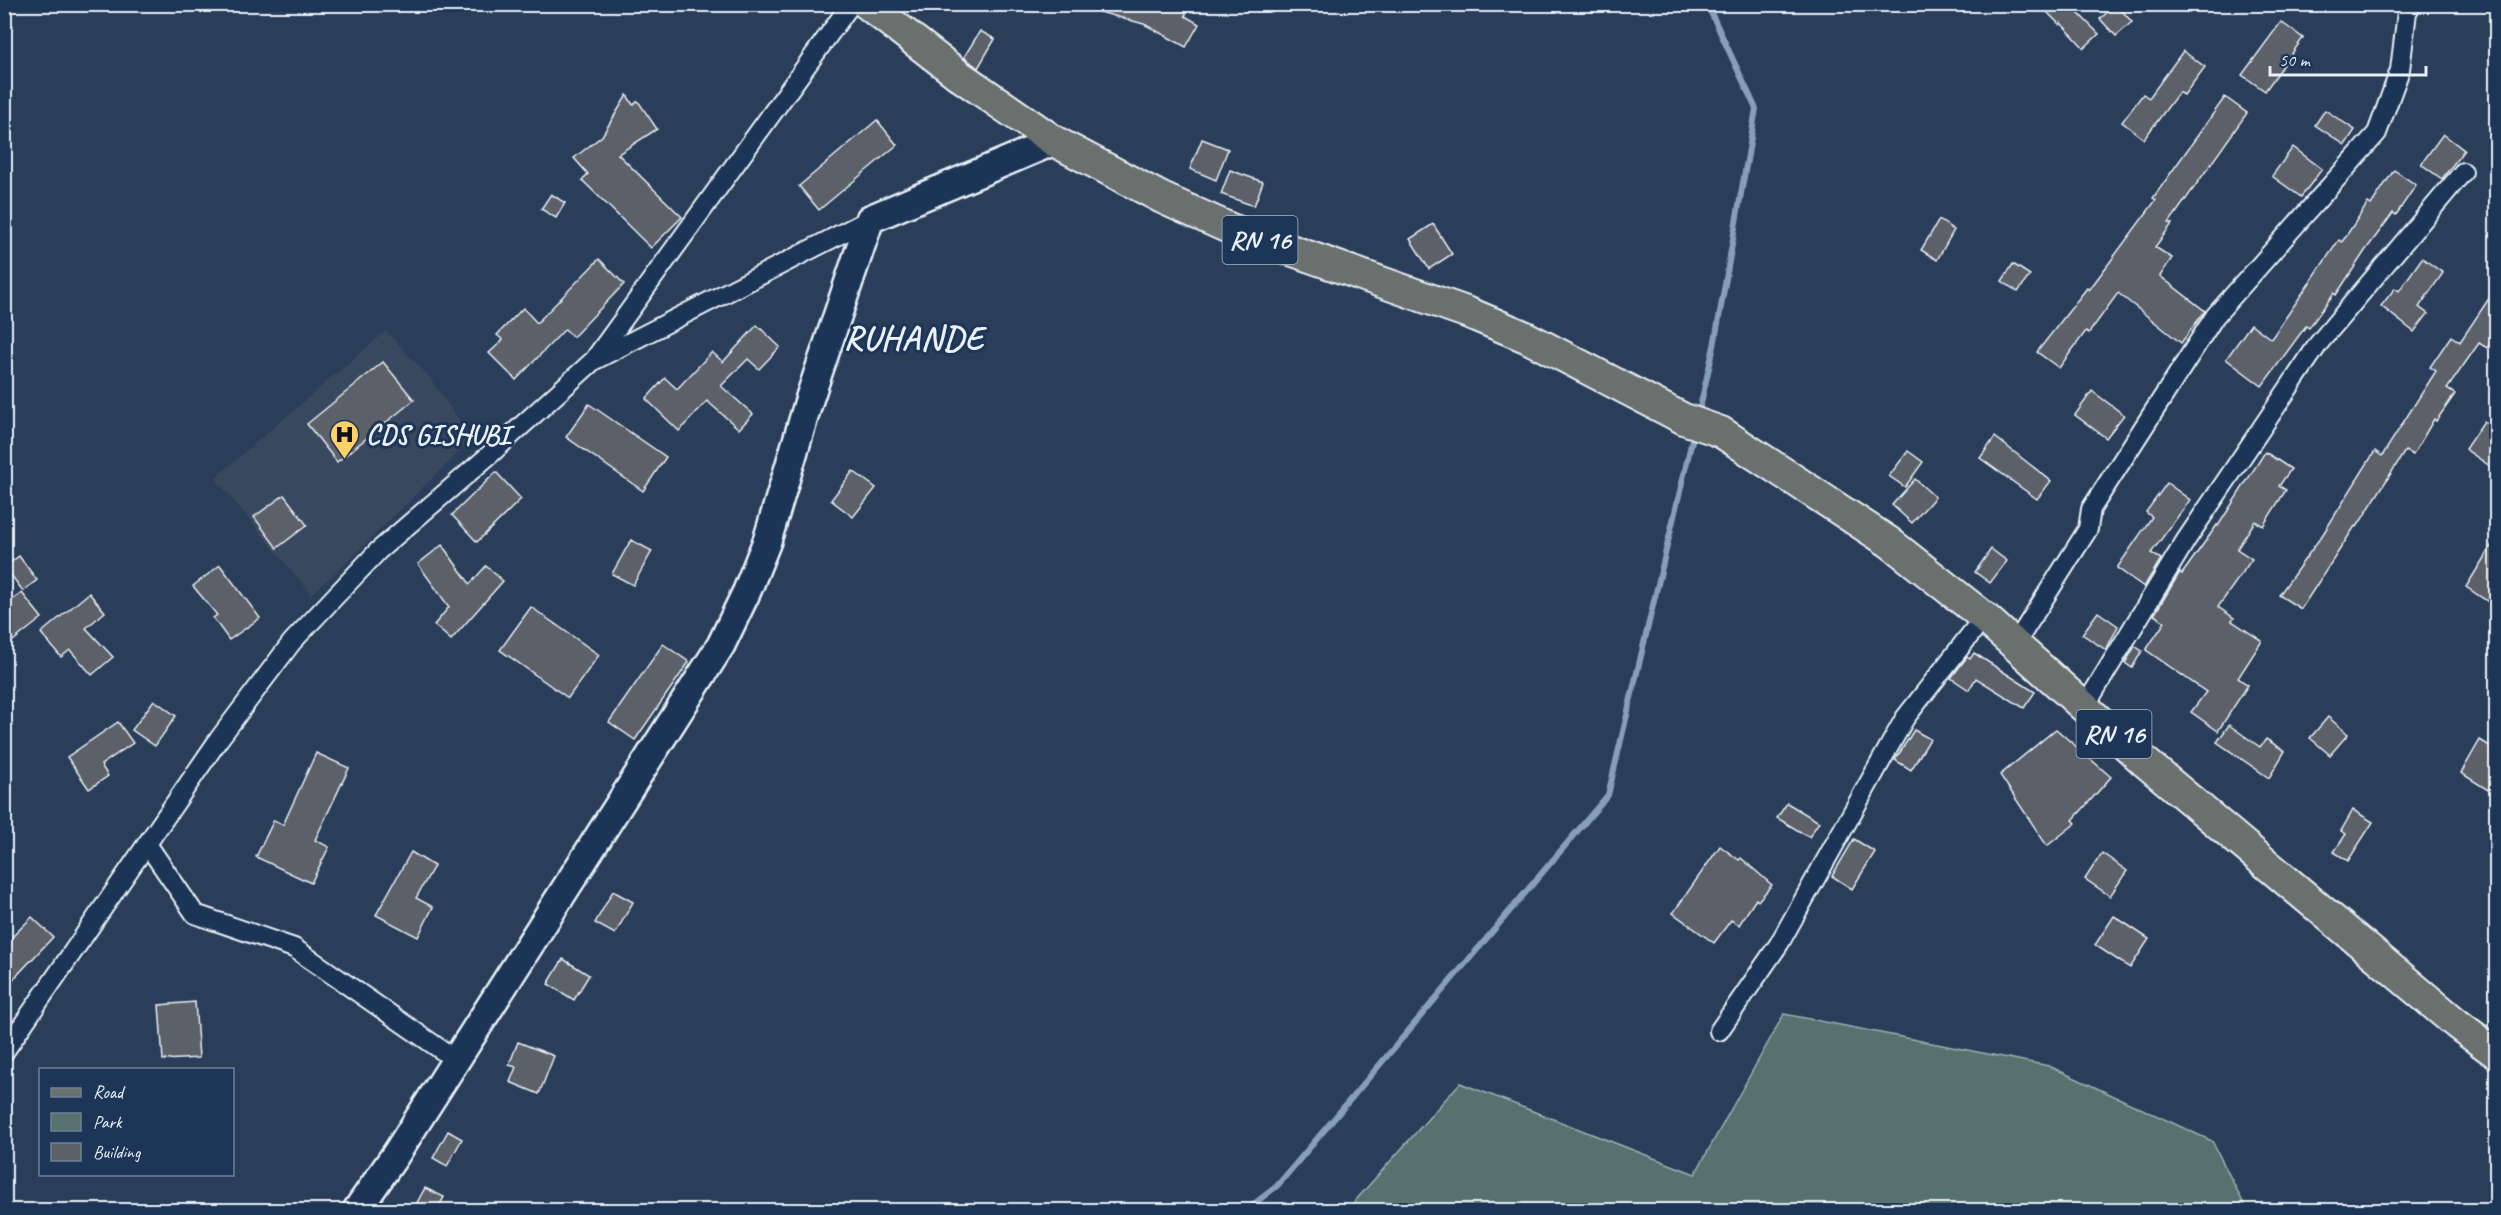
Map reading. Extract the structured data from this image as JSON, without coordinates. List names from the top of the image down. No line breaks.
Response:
{"streets":{"main road":["RN 16"]},"districts":["RUHANDE"],"places":{"hospital":["CDS GISHUBI"]},"legend":["Road","Park","Building"],"scale_bar":"50 m"}
